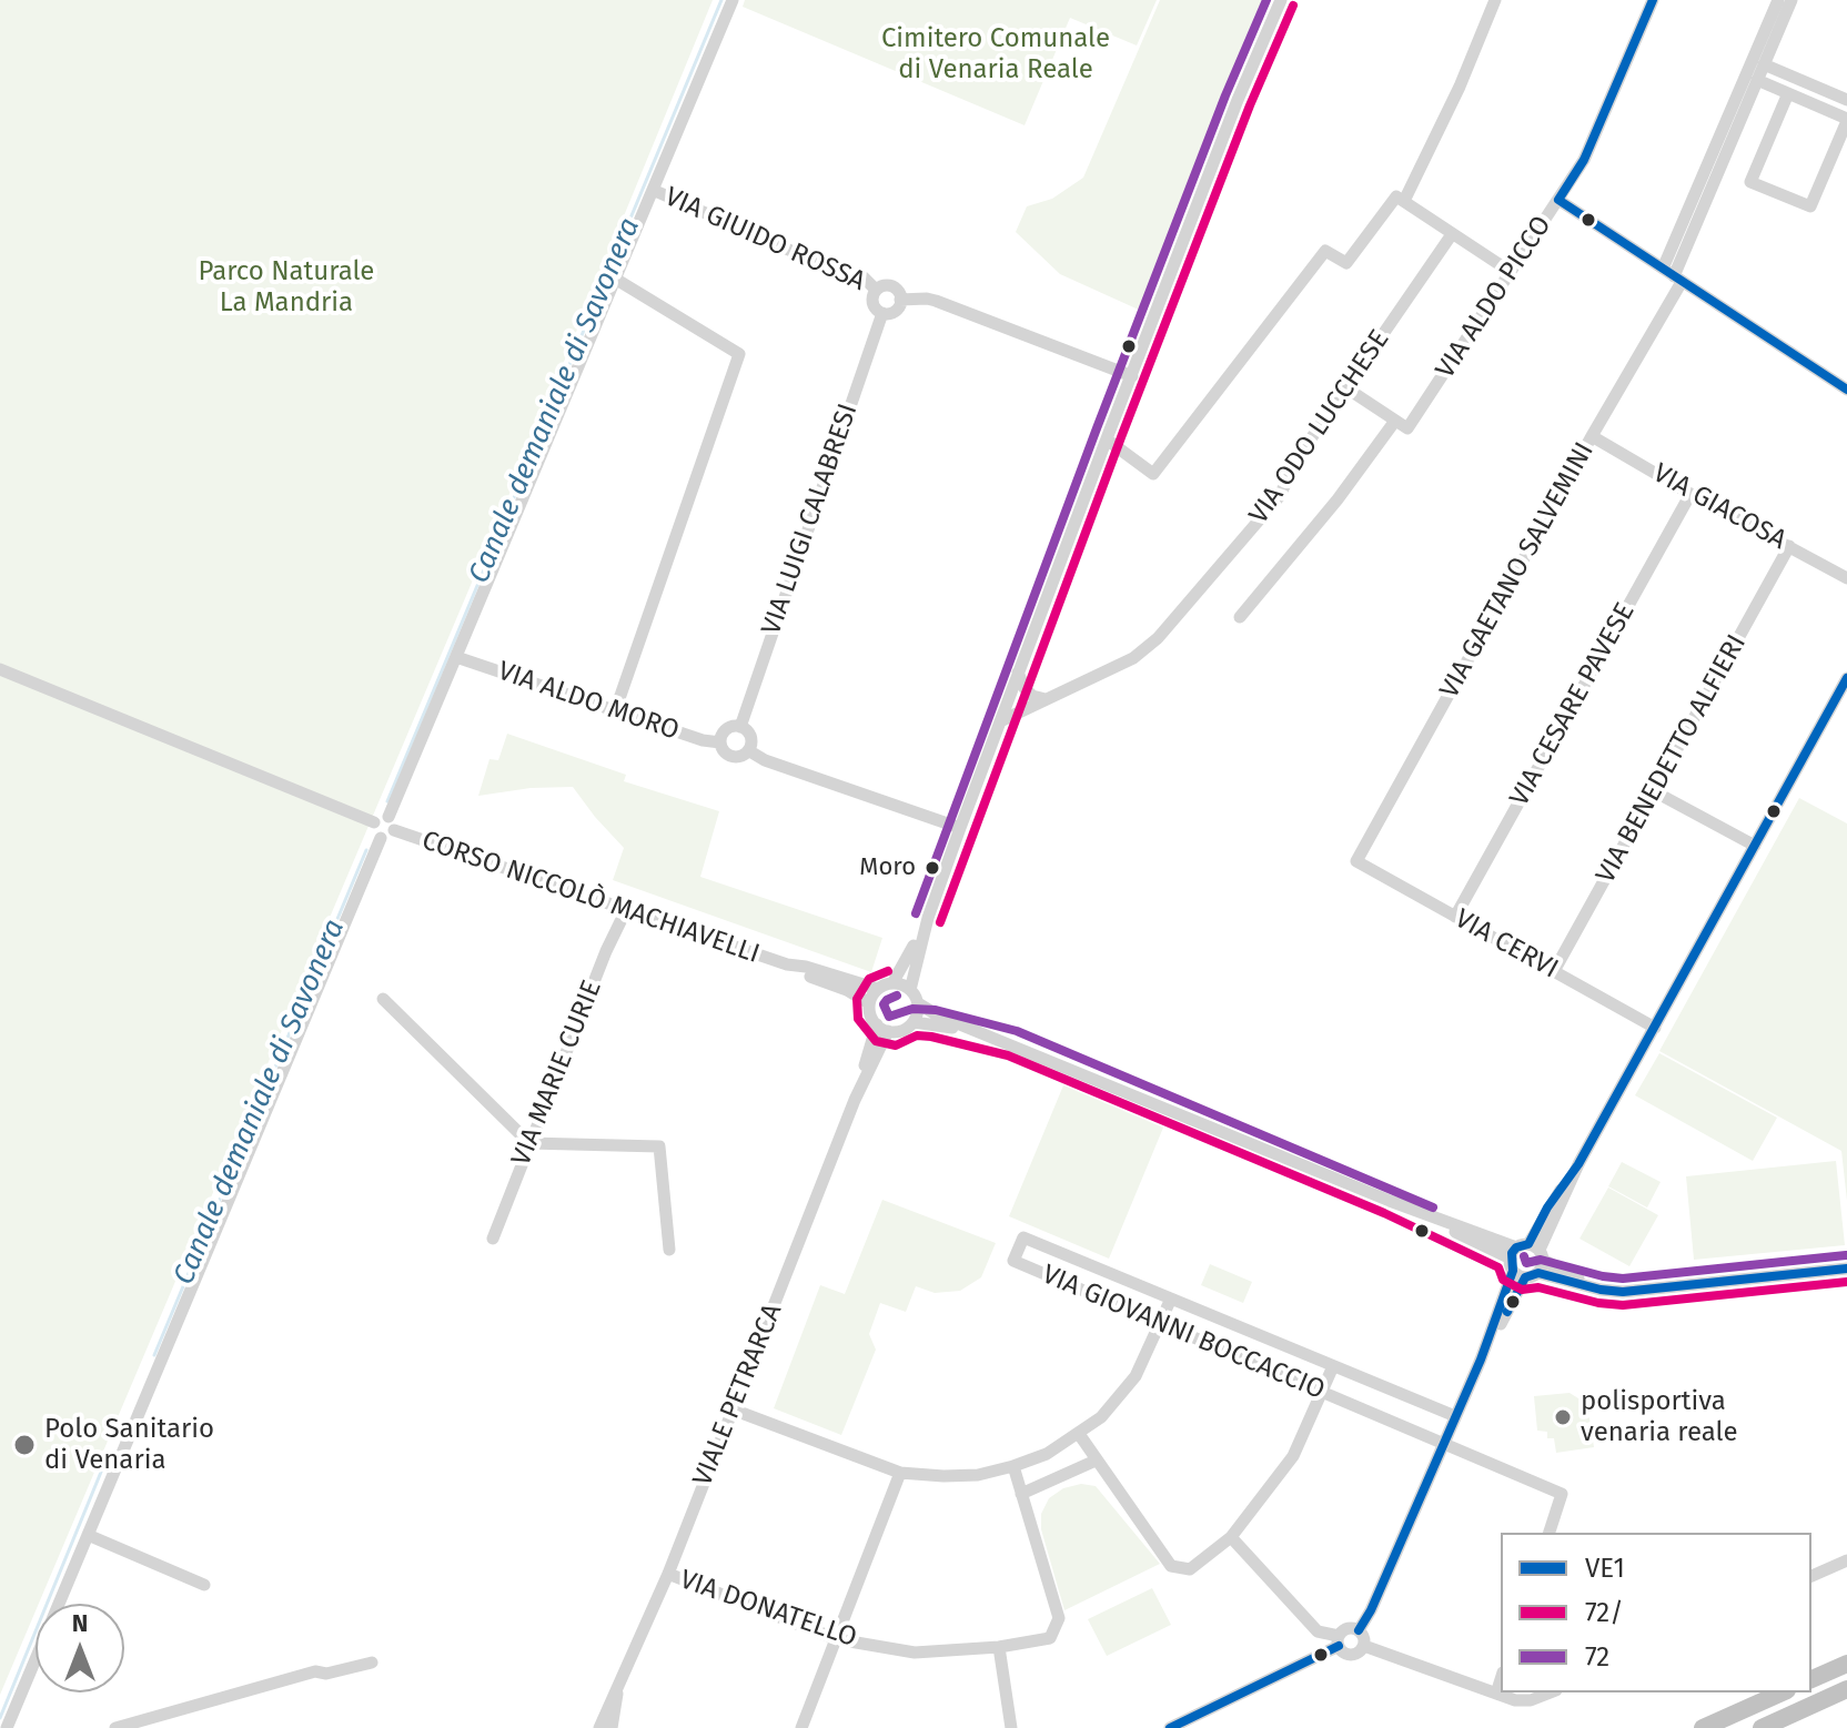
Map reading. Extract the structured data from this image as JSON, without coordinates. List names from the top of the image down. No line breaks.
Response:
{"streets":{"street":["VIA GIUIDO ROSSA","VIA ALDO PICCO","VIA ODO LUCCHESE","VIA GIACOSA","VIA LUIGI CALABRESI","VIA GAETANO SALVEMINI","VIA ALDO MORO","VIA CESARE PAVESE","VIA BENEDETTO ALFIERI","CORSO NICCOLÒ MACHIAVELLI","VIA CERVI","VIA MARIE CURIE","VIA GIOVANNI BOCCACCIO","VIALE PETRARCA","VIA DONATELLO"]},"crossings":[["VIA GIUIDO ROSSA","VIA LUIGI CALABRESI"],["VIA GIACOSA","VIA GAETANO SALVEMINI"],["VIA GIACOSA","VIA CESARE PAVESE"],["VIA GIACOSA","VIA BENEDETTO ALFIERI"],["VIA LUIGI CALABRESI","VIA ALDO MORO"],["VIA GAETANO SALVEMINI","VIA CERVI"],["VIA CESARE PAVESE","VIA CERVI"],["VIA BENEDETTO ALFIERI","VIA CERVI"],["CORSO NICCOLÒ MACHIAVELLI","VIA MARIE CURIE"],["CORSO NICCOLÒ MACHIAVELLI","VIALE PETRARCA"],["VIALE PETRARCA","VIA DONATELLO"]],"water":["Canale demaniale di Savonera"],"parks":["Cimitero Comunale di Venaria Reale","Parco Naturale La Mandria"],"places":["Moro","polisportiva venaria reale","Polo Sanitario di Venaria"],"lines":["transit line VE1","transit line 72","transit line 72/"],"legend":["VE1","72/","72"],"north":"top"}
